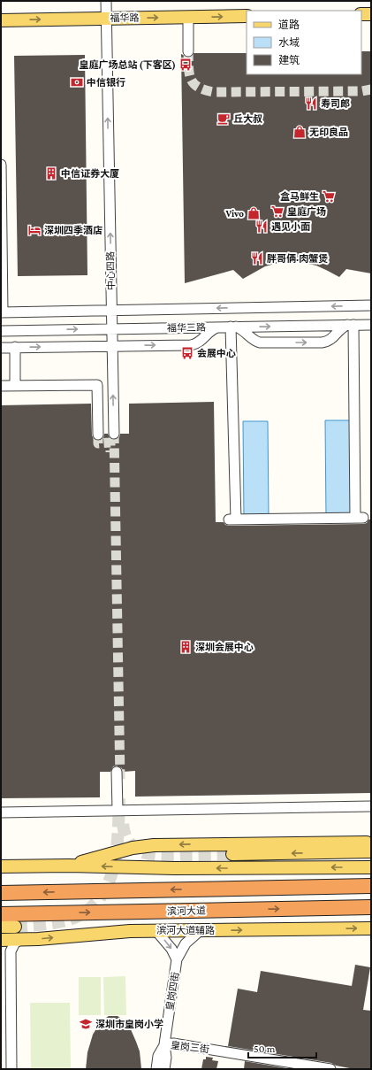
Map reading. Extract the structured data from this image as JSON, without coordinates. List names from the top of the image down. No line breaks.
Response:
{"streets":{"highway":["滨河大道"],"main road":["福华路","滨河大道辅路"],"street":["中心四路","福华三路","皇岗四街","皇岗三街"]},"crossings":[["福华路","中心四路"],["中心四路","福华三路"],["皇岗四街","皇岗三街"]],"one_way":["福华路","中心四路"],"places":{"bus stop":["皇庭广场总站 (下客区)","会展中心"],"bank":["中信银行"],"restaurant":["寿司郎","遇见小面","胖哥俩·肉蟹煲"],"cafe":["丘大叔"],"shop":["无印良品","Vivo"],"building":["中信证券大厦","深圳会展中心"],"supermarket":["盒马鲜生","皇庭广场"],"hotel":["深圳四季酒店"],"school or university":["深圳市皇岗小学"]},"legend":["道路","水域","建筑"],"scale_bar":"50 m"}
